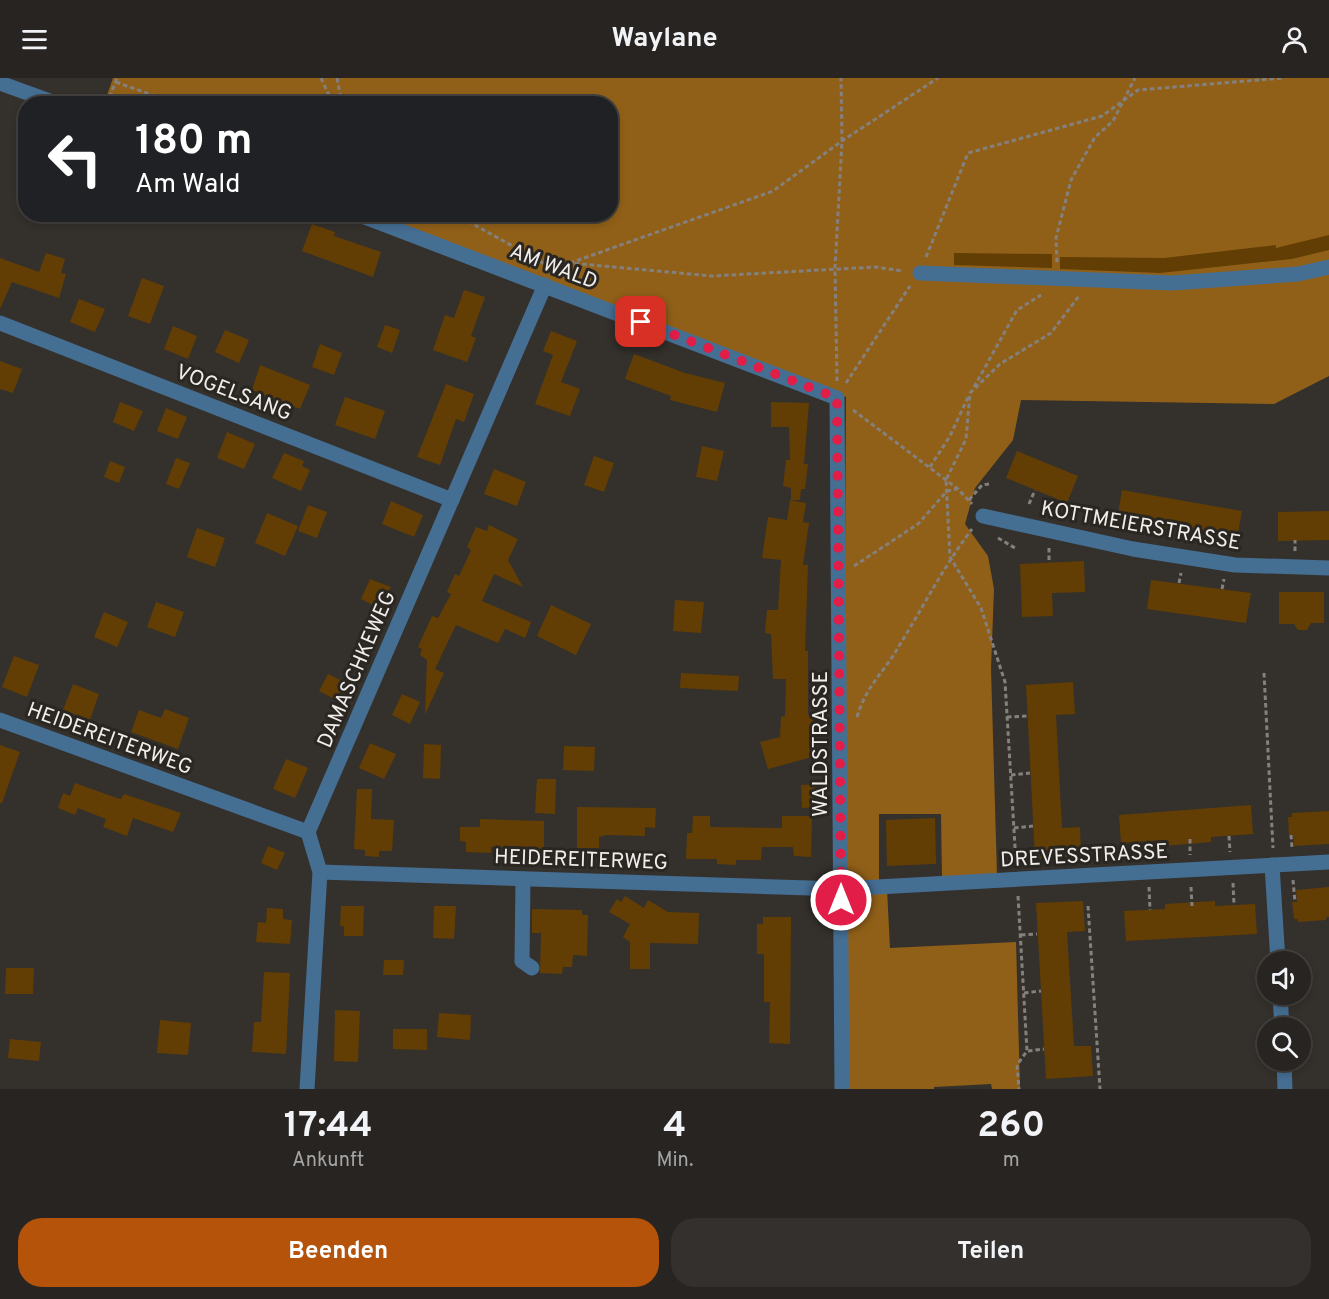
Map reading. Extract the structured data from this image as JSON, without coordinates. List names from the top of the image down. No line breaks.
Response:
{"streets":{"street":["AM WALD","VOGELSANG","KOTTMEIERSTRASSE","DAMASCHKEWEG","HEIDEREITERWEG","WALDSTRASSE","DREVESSTRASSE"]},"crossings":[["AM WALD","DAMASCHKEWEG"],["AM WALD","WALDSTRASSE"],["VOGELSANG","DAMASCHKEWEG"],["DAMASCHKEWEG","HEIDEREITERWEG"],["HEIDEREITERWEG","WALDSTRASSE"],["HEIDEREITERWEG","DREVESSTRASSE"],["WALDSTRASSE","DREVESSTRASSE"]],"page":{"header":"Waylane","turn":["180 m","Am Wald"],"eta":["17:44","Ankunft","4","Min.","260","m"],"buttons":["Beenden","Teilen"]}}
